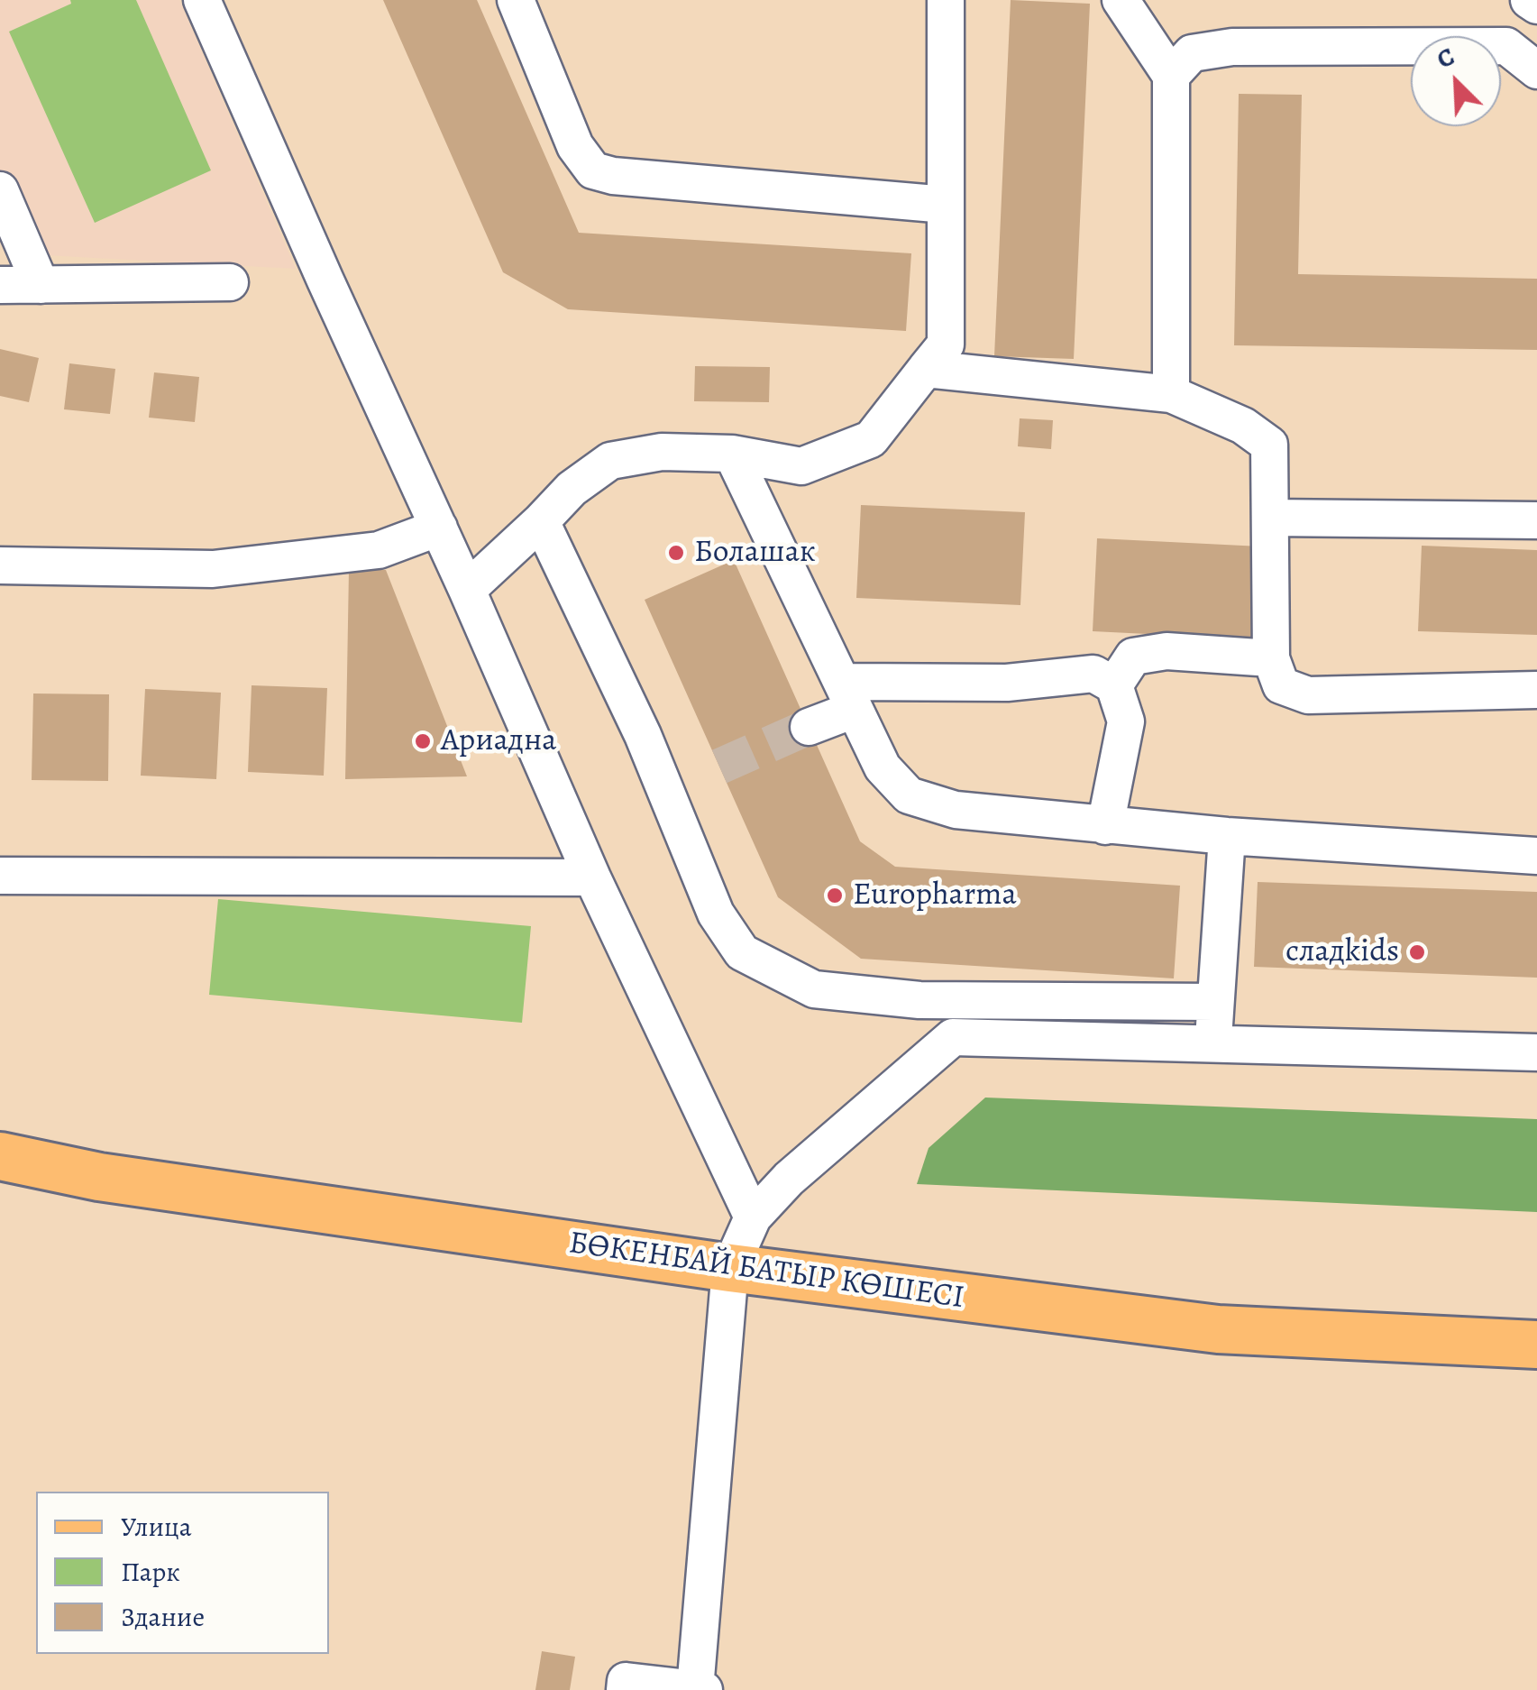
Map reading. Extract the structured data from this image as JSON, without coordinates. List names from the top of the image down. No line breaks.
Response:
{"streets":{"main road":["БӨКЕНБАЙ БАТЫР КӨШЕСІ"]},"places":["Болашак","Ариадна","Europharma","сладkids"],"legend":["Улица","Парк","Здание"],"north":"top left"}
